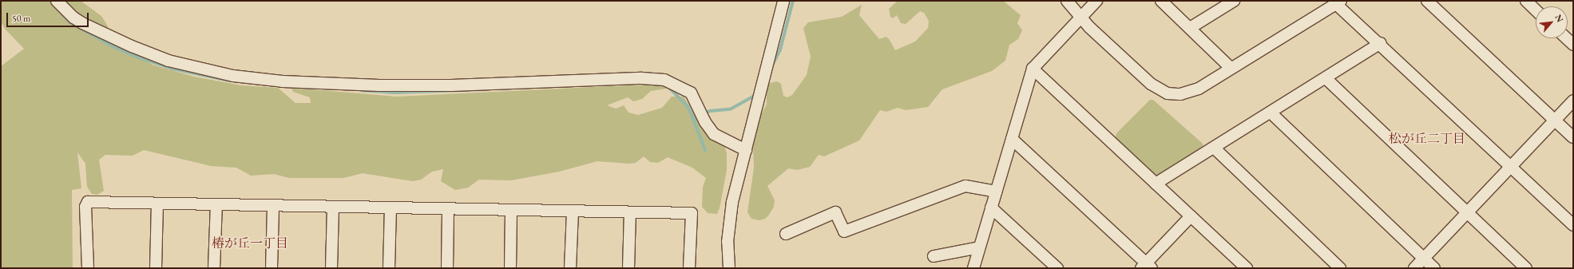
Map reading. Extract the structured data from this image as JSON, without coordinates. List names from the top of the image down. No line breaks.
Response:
{"districts":["松が丘二丁目","椿が丘一丁目"],"scale_bar":"50 m","north":"top right"}
